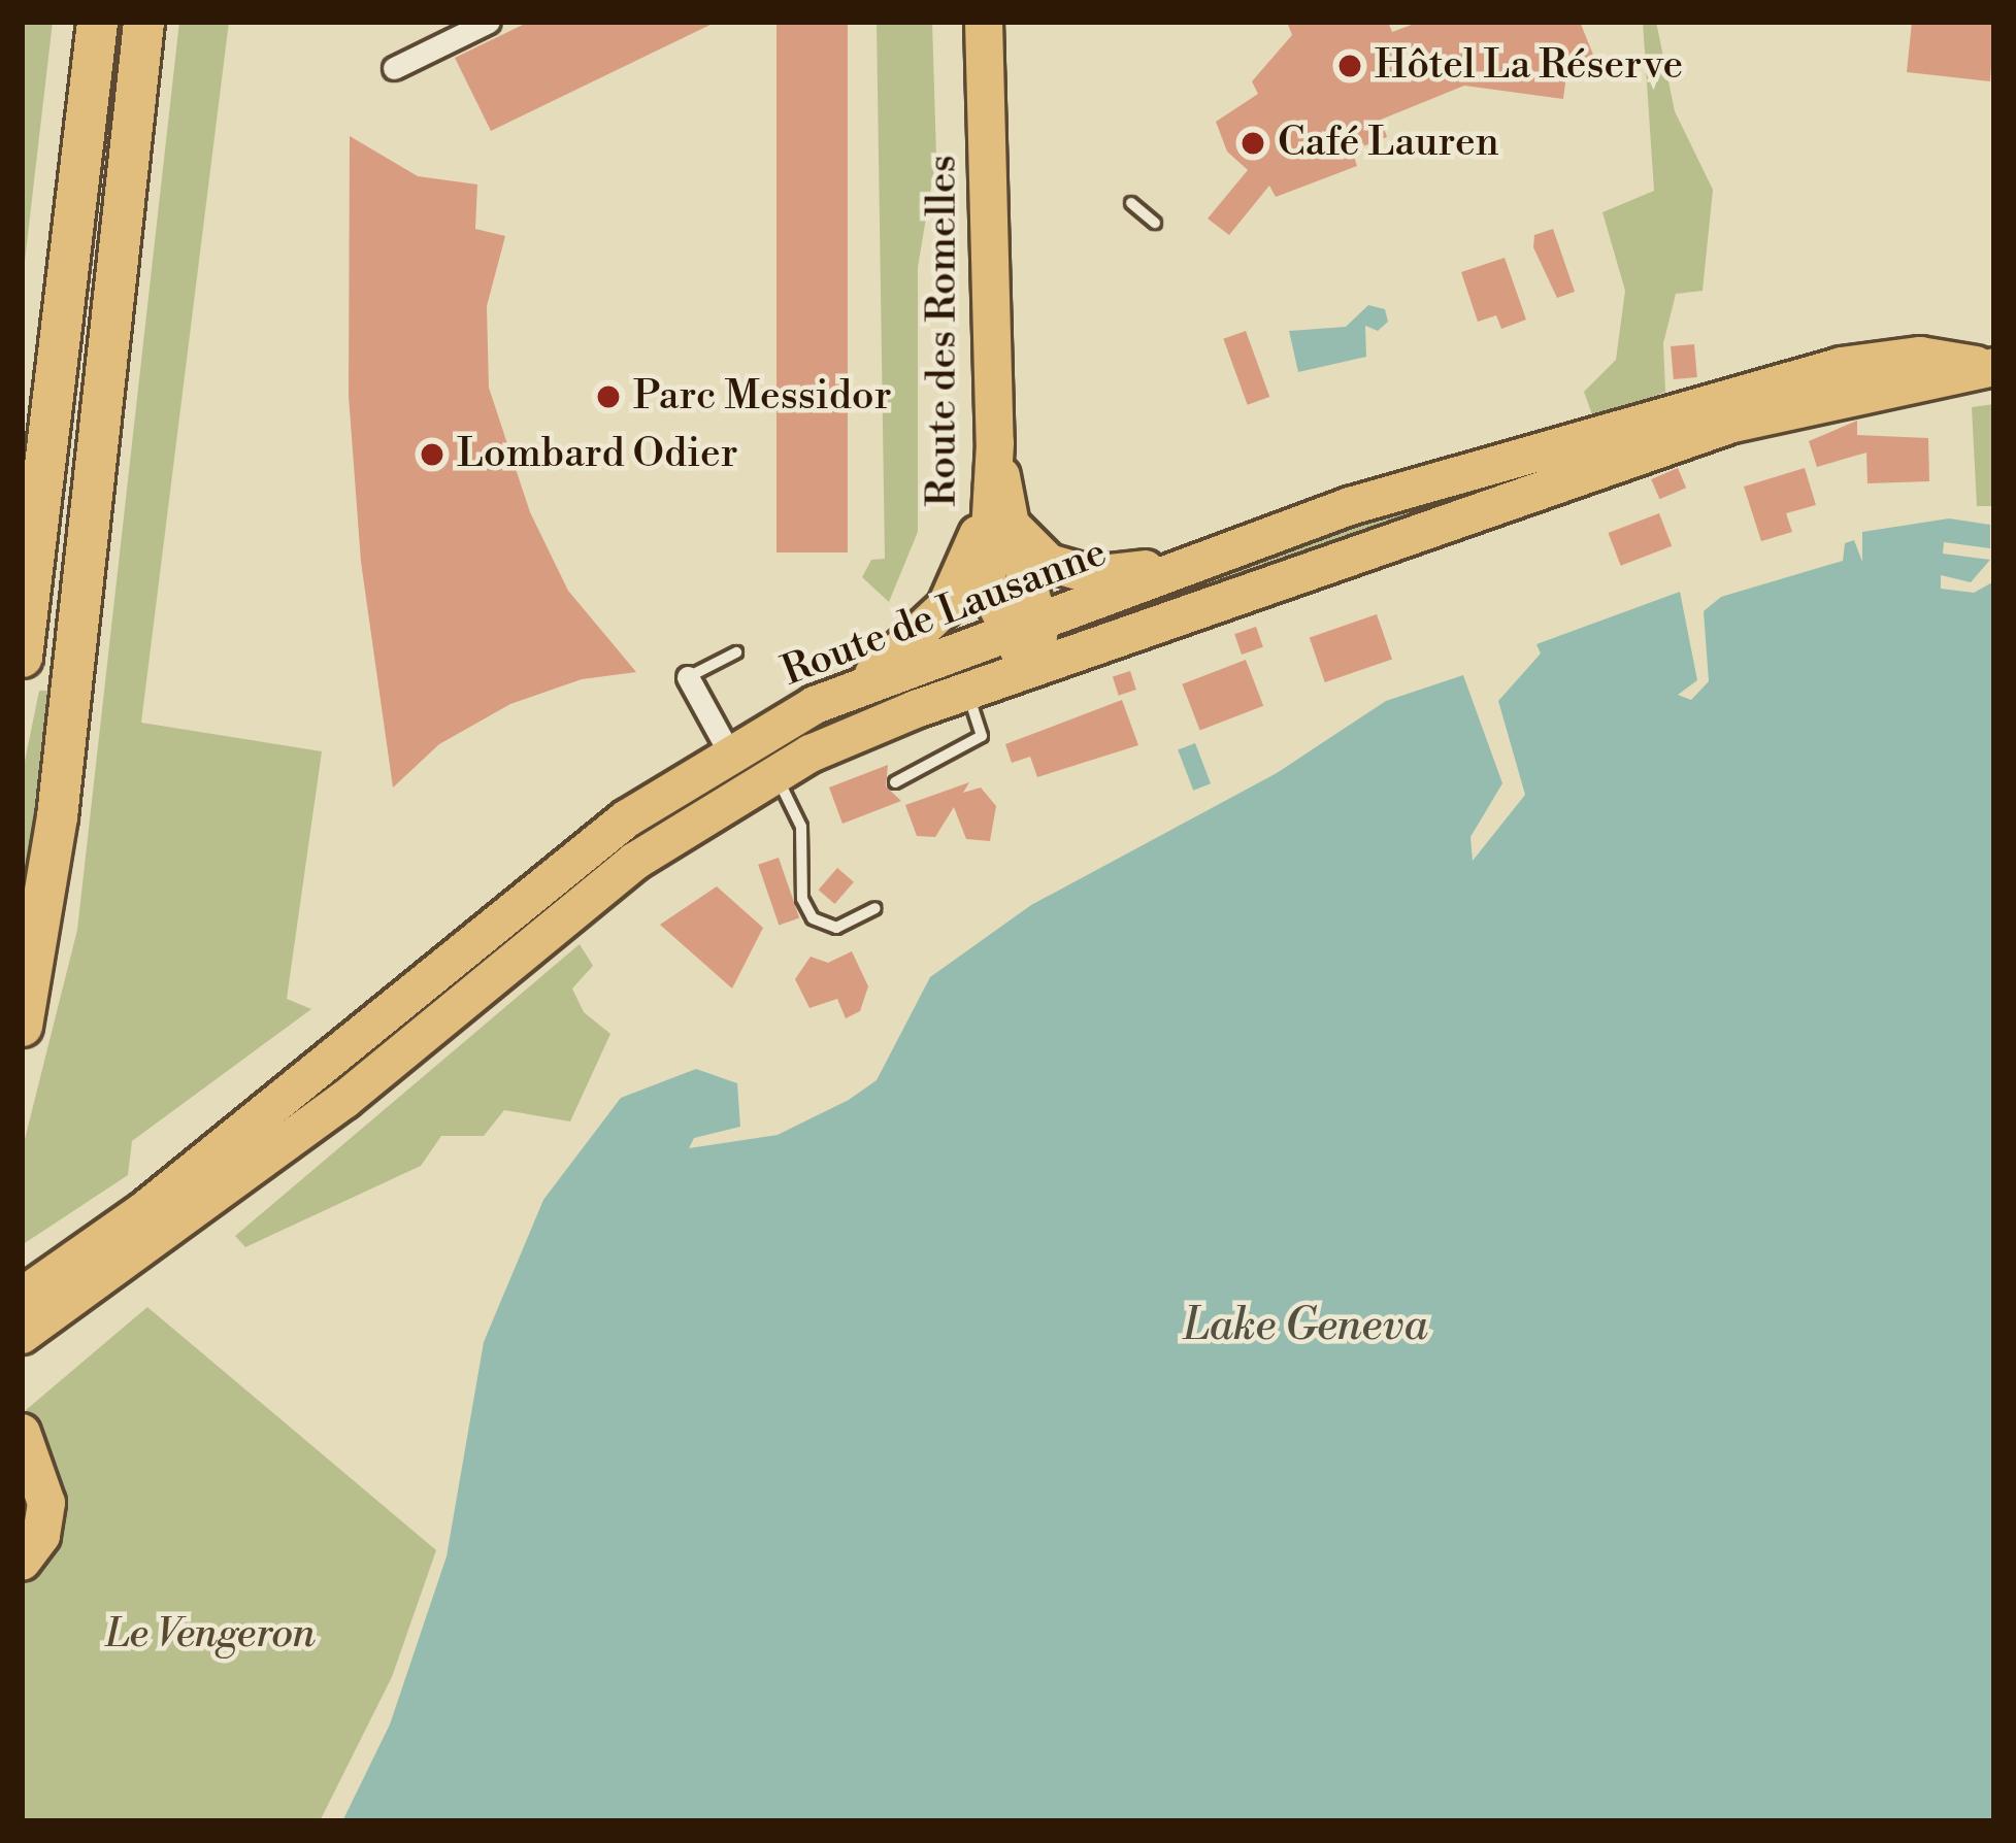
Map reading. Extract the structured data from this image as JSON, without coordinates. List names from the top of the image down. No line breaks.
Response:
{"streets":{"main road":["Route des Romelles","Route de Lausanne"]},"crossings":[["Route des Romelles","Route de Lausanne"]],"water":["Lake Geneva"],"parks":["Le Vengeron"],"places":["Hôtel La Réserve","Café Lauren","Parc Messidor","Lombard Odier"]}
